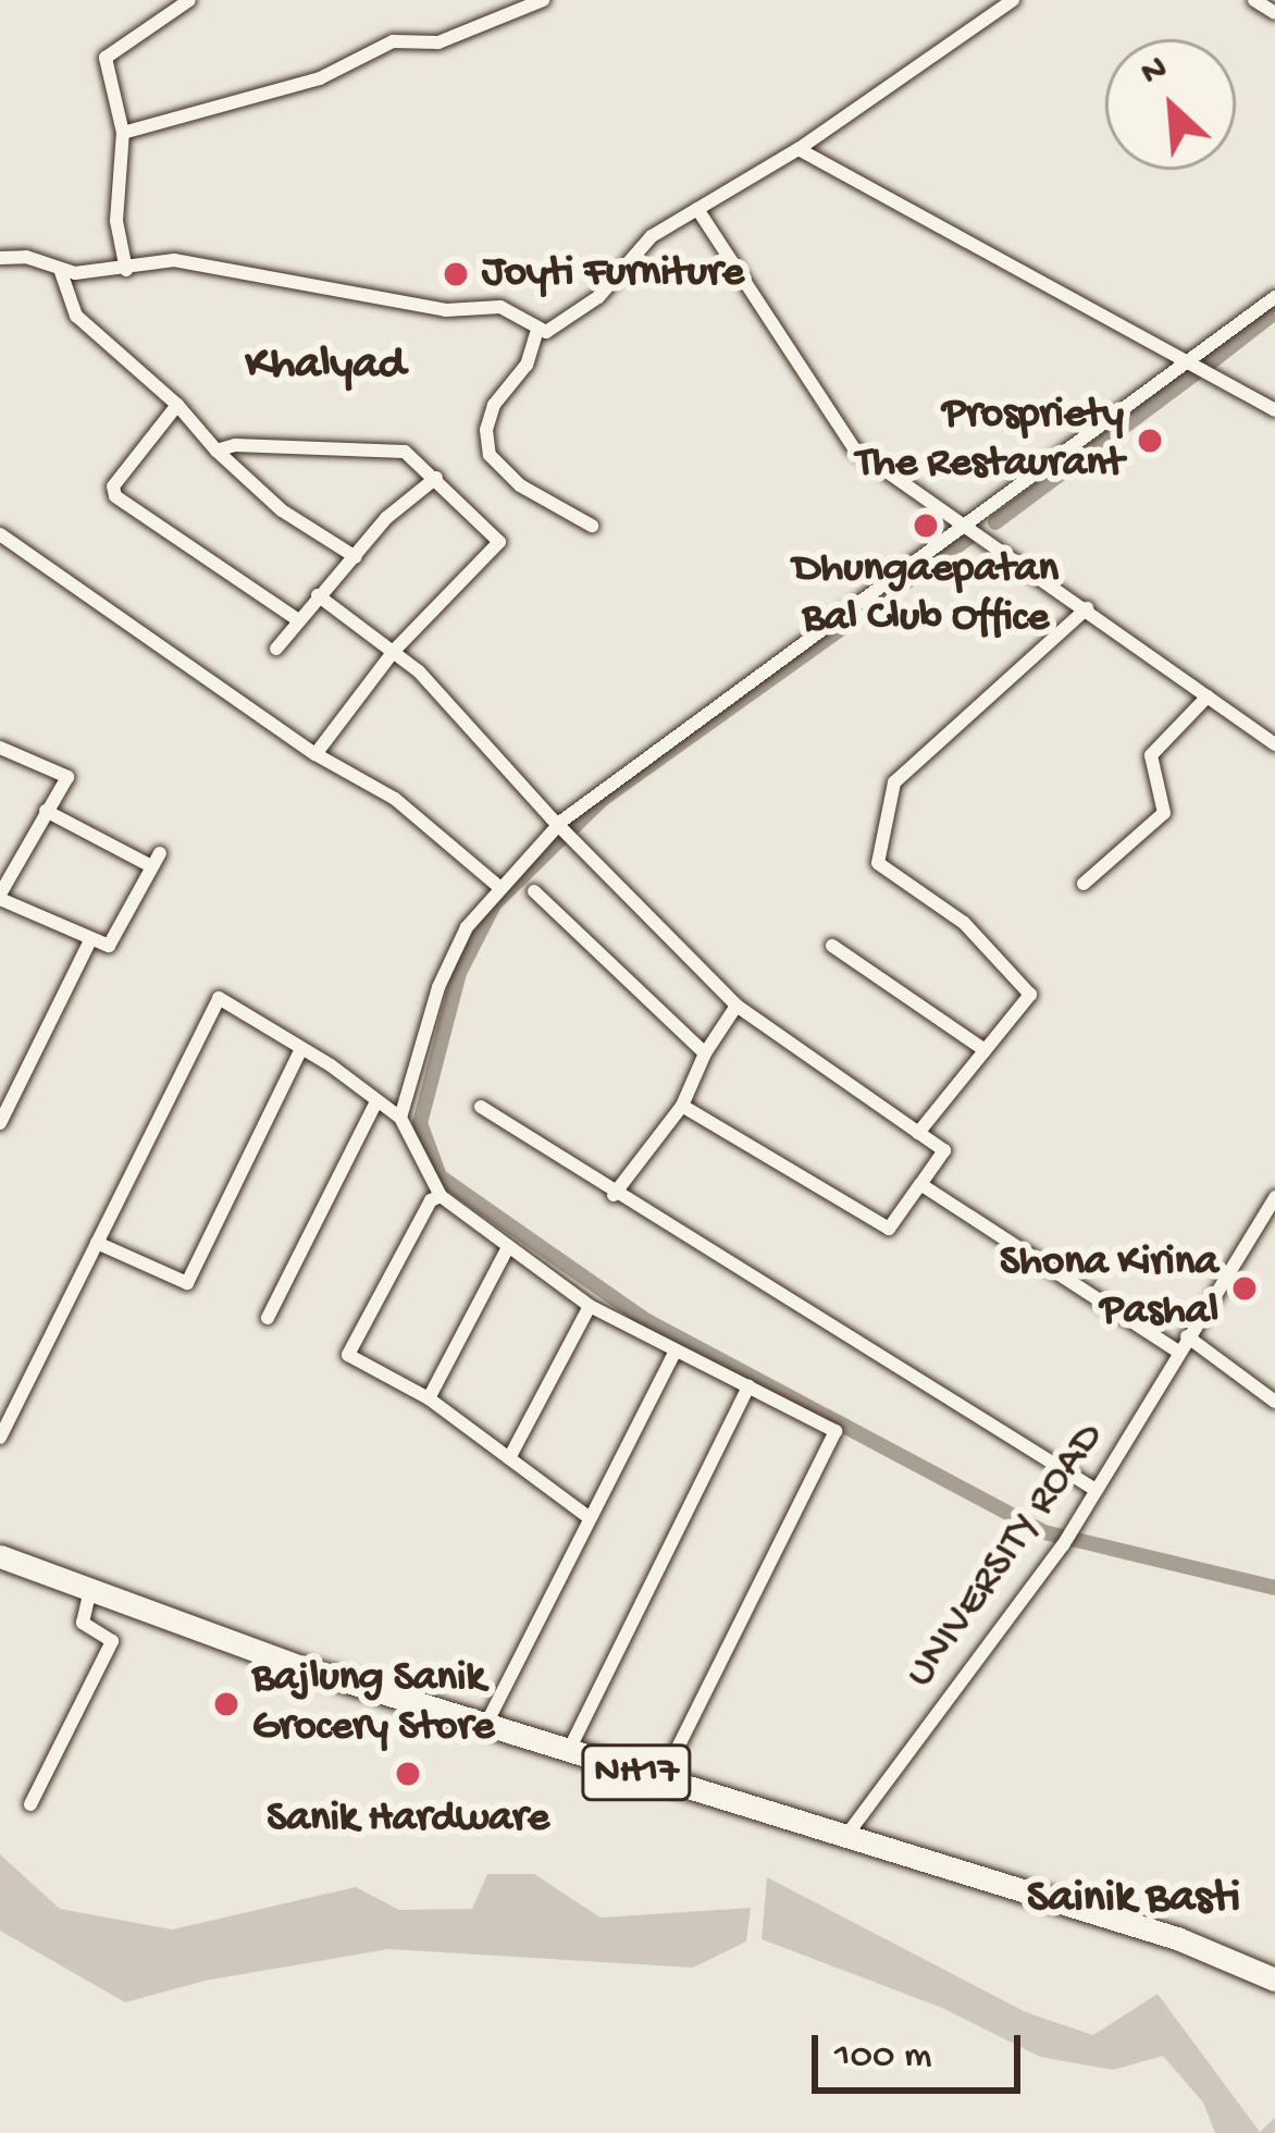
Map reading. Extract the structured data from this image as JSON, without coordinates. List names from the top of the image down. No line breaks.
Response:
{"streets":{"highway":["NH17"],"street":["UNIVERSITY ROAD"]},"crossings":[["UNIVERSITY ROAD","NH17"]],"districts":["Khalyad","Sainik Basti"],"places":["Joyti Furniture","Prospriety The Restaurant","Dhungaepatan Bal Club Office","Shona Kirina Pashal","Bajlung Sanik Grocery Store","Sanik Hardware"],"scale_bar":"100 m","north":"top left"}
